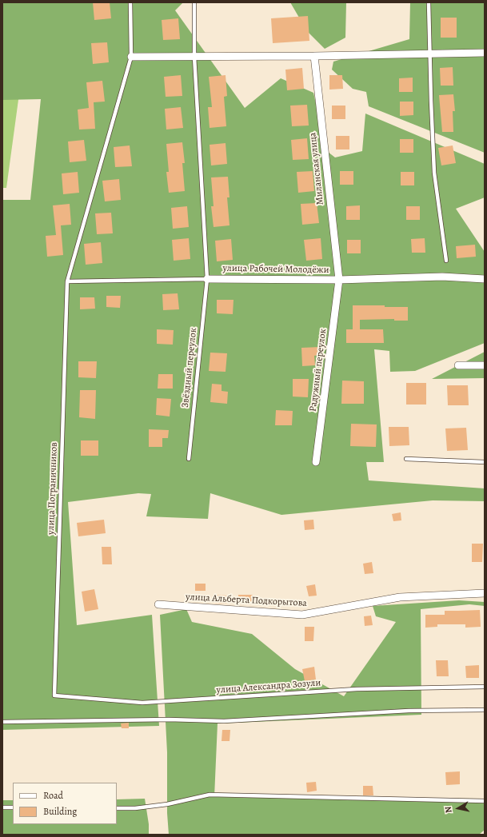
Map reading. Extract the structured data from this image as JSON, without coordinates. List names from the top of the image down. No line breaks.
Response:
{"streets":{"street":["Миланская улица","улица Рабочей Молодёжи","Радужный переулок","улица Альберта Подкорытова"],"lane":["Звёздный переулок","улица Пограничников","улица Александра Зозули"]},"crossings":[["Миланская улица","улица Рабочей Молодёжи"],["Миланская улица","Радужный переулок"],["улица Рабочей Молодёжи","Звёздный переулок"],["улица Рабочей Молодёжи","Радужный переулок"],["улица Рабочей Молодёжи","улица Пограничников"],["улица Пограничников","улица Александра Зозули"]],"legend":["Road","Building"],"north":"left"}
